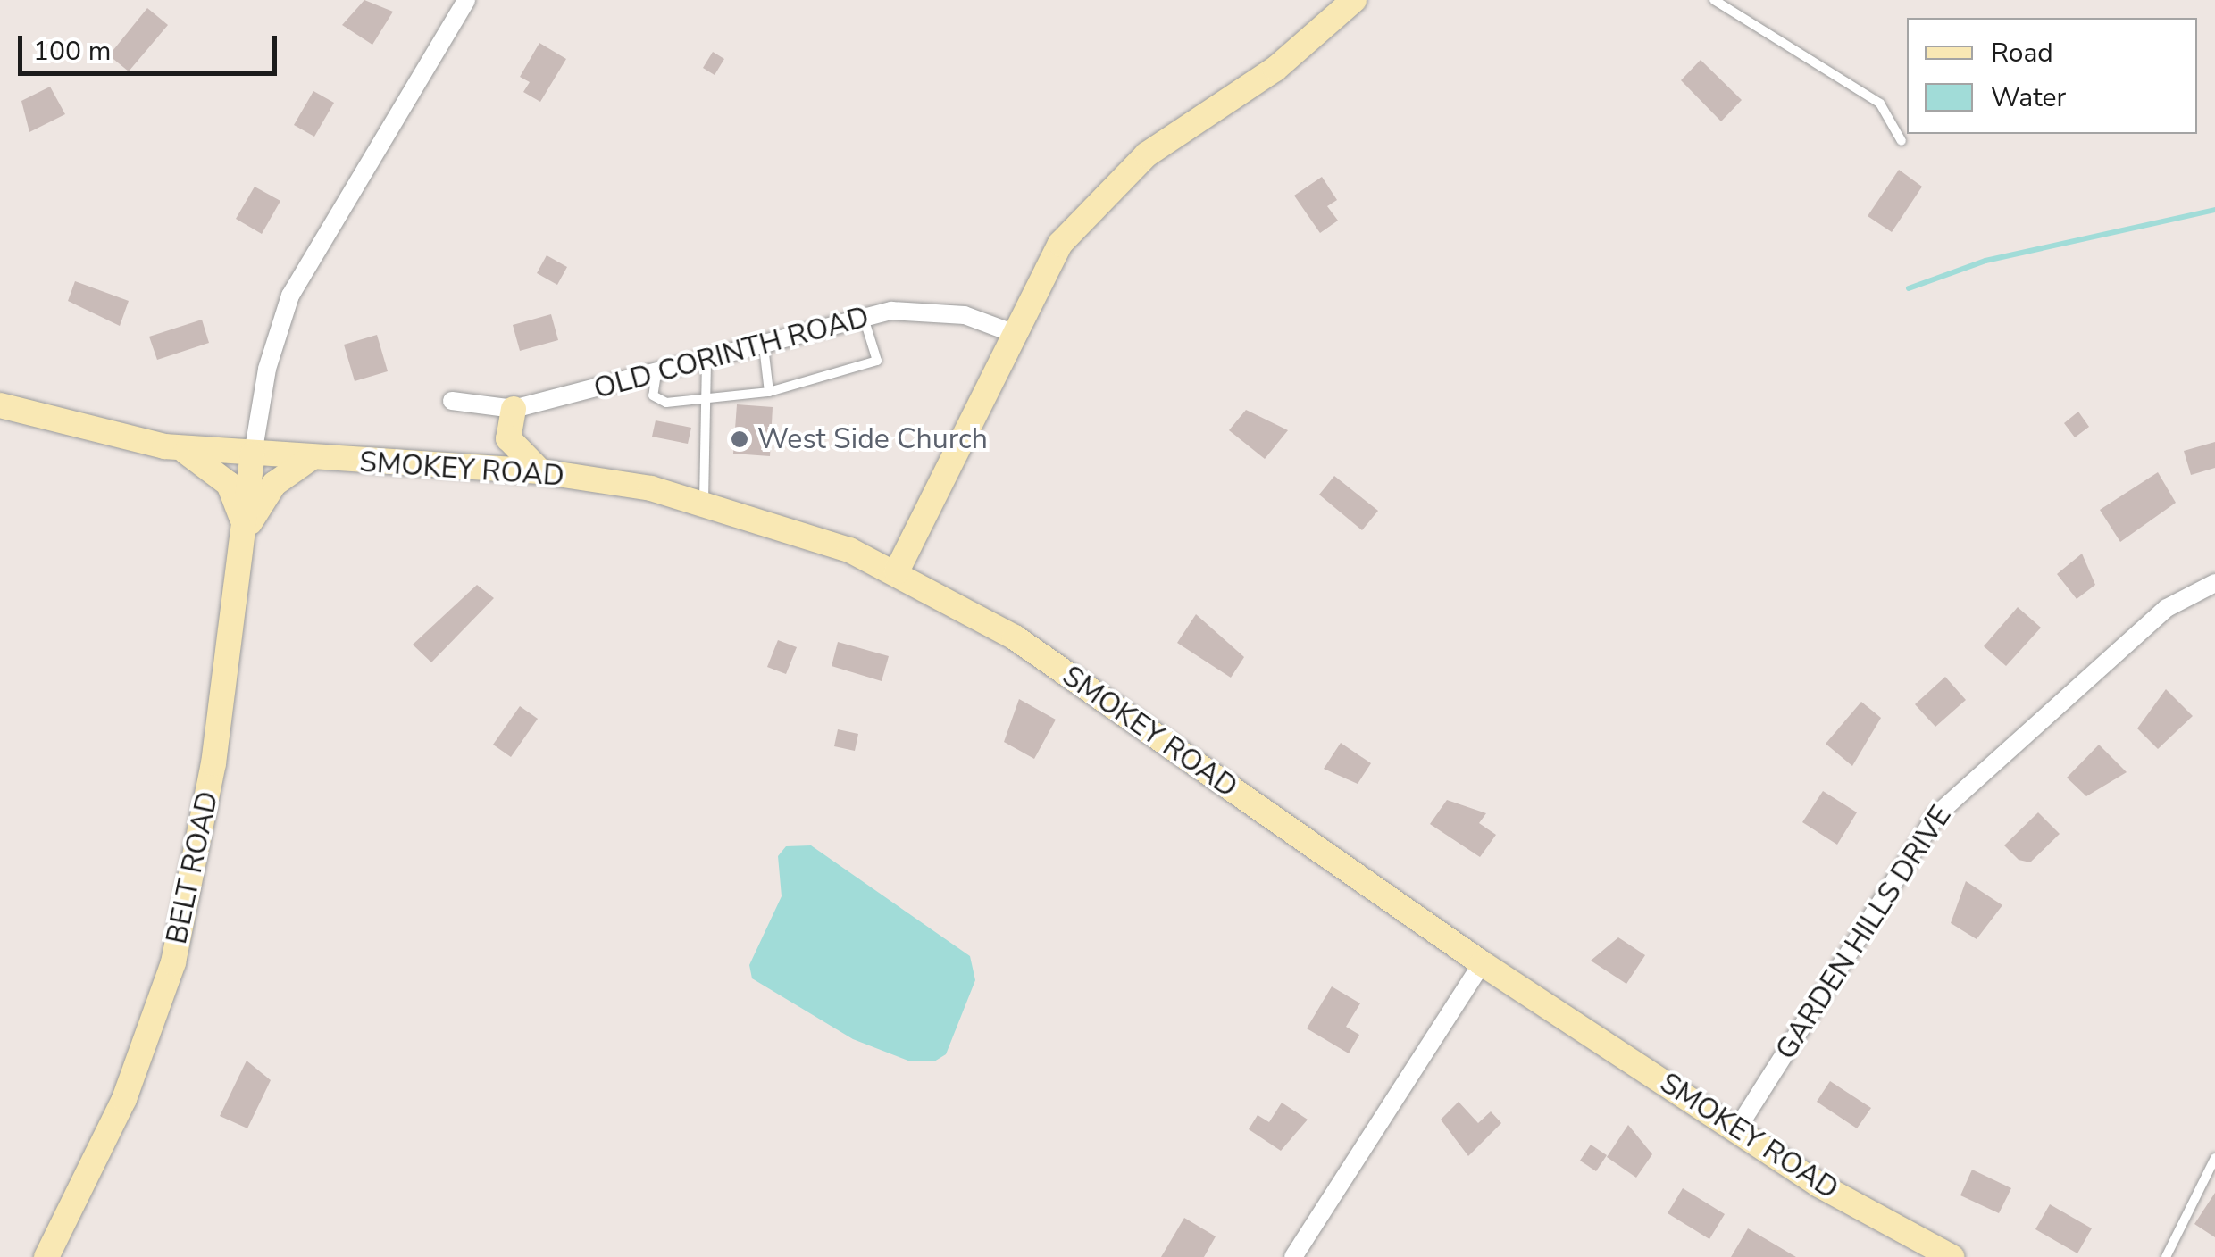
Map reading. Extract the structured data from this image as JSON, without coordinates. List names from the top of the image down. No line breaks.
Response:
{"streets":{"street":["OLD CORINTH ROAD","SMOKEY ROAD","BELT ROAD","GARDEN HILLS DRIVE"]},"crossings":[["SMOKEY ROAD","BELT ROAD"],["SMOKEY ROAD","GARDEN HILLS DRIVE"]],"places":["West Side Church"],"legend":["Road","Water"],"scale_bar":"100 m"}
